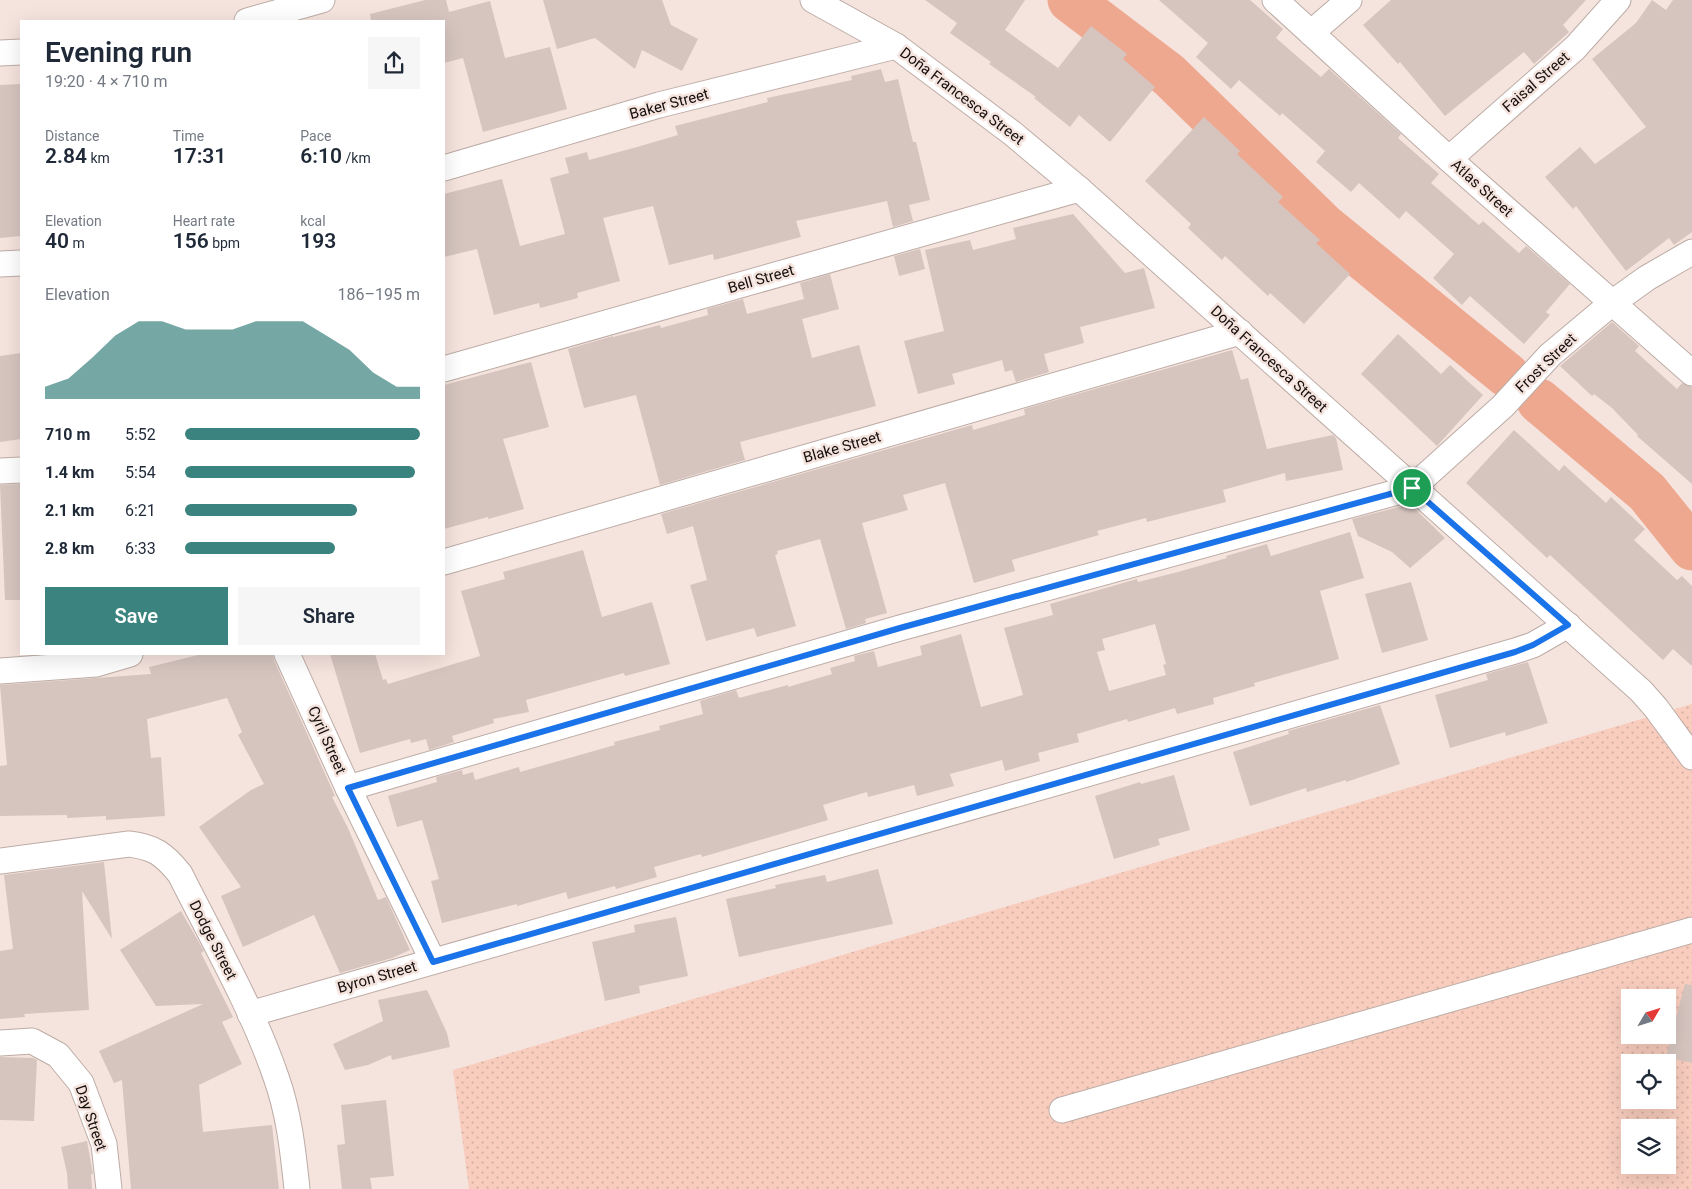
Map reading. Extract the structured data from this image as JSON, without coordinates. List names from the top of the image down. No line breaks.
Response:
{"streets":{"street":["Faisal Street","Doña Francesca Street","Baker Street","Atlas Street","Bell Street","Frost Street","Blake Street","Cyril Street","Dodge Street","Byron Street","Day Street"]},"crossings":[["Faisal Street","Atlas Street"],["Doña Francesca Street","Baker Street"],["Doña Francesca Street","Bell Street"],["Doña Francesca Street","Frost Street"],["Doña Francesca Street","Blake Street"],["Doña Francesca Street","Byron Street"],["Atlas Street","Frost Street"],["Cyril Street","Byron Street"],["Dodge Street","Byron Street"]],"north":"top right","page":{"heading":["Evening run","19:20 · 4 × 710 m"],"stats":[["Distance","2.84 km"],["Time","17:31"],["Pace","6:10 /km"],["Elevation","40 m"],["Heart rate","156 bpm"],["kcal","193"]],"chart":["Elevation","186–195 m"],"list":[{"name":"710 m","note":"5:52"},{"name":"1.4 km","note":"5:54"},{"name":"2.1 km","note":"6:21"},{"name":"2.8 km","note":"6:33"}],"buttons":["Save","Share"]}}
